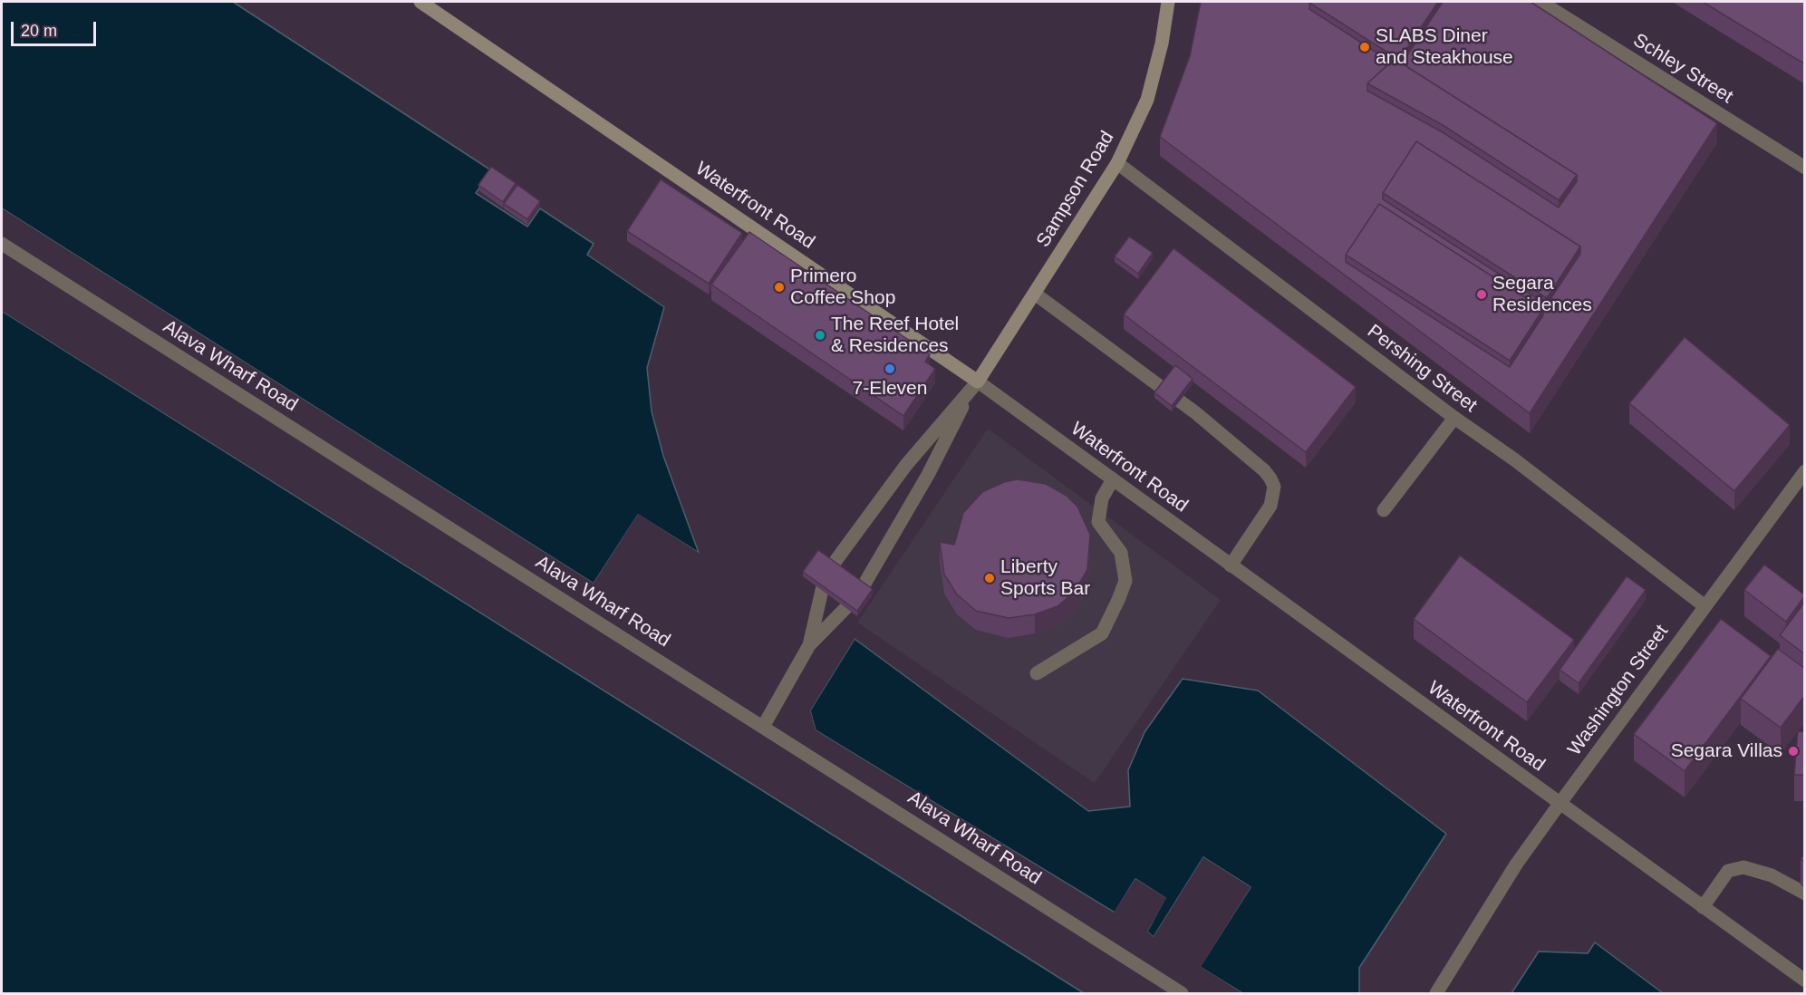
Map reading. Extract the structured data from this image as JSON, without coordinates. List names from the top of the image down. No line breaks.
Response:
{"streets":{"main road":["Sampson Road","Waterfront Road"],"street":["Schley Street","Alava Wharf Road","Pershing Street","Washington Street"]},"crossings":[["Sampson Road","Waterfront Road"],["Sampson Road","Pershing Street"],["Waterfront Road","Washington Street"],["Pershing Street","Washington Street"]],"places":["SLABS Diner and Steakhouse","Primero Coffee Shop","Segara Residences","The Reef Hotel & Residences","7-Eleven","Liberty Sports Bar","Segara Villas"],"scale_bar":"20 m"}
